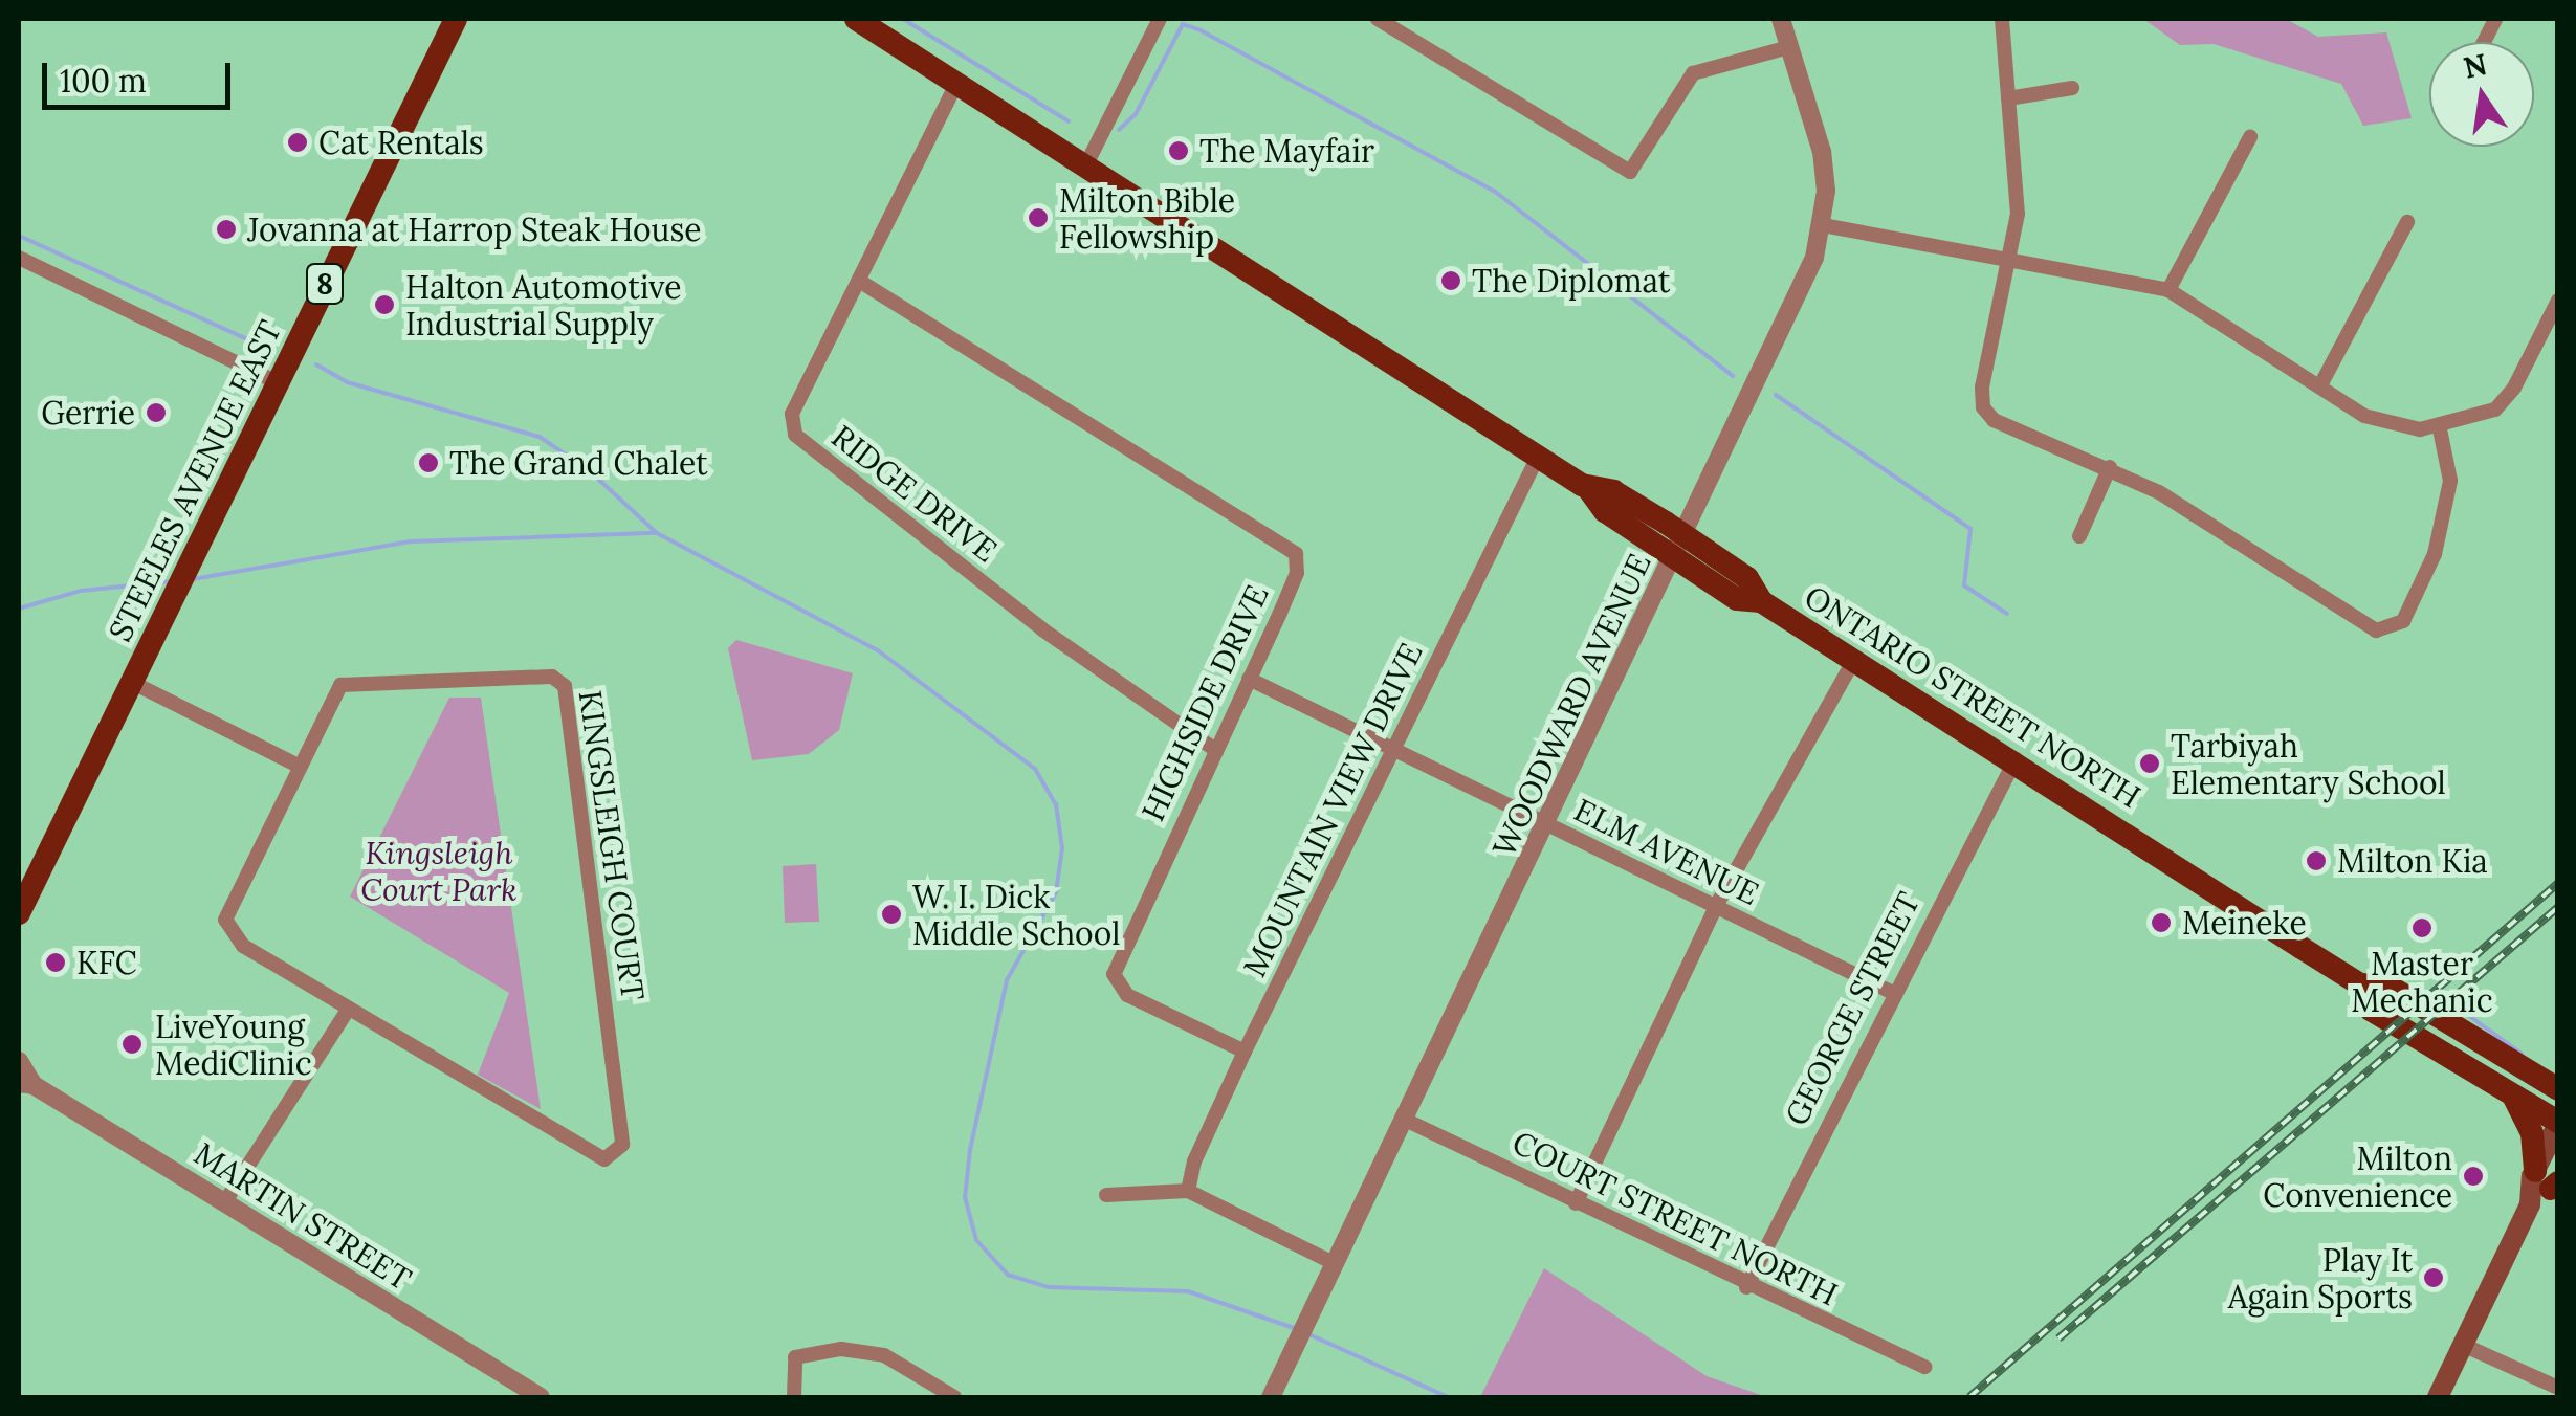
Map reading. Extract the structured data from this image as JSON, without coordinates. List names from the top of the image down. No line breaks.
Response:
{"streets":{"main road":["8","STEELES AVENUE EAST","ONTARIO STREET NORTH"],"street":["RIDGE DRIVE","HIGHSIDE DRIVE","WOODWARD AVENUE","MOUNTAIN VIEW DRIVE","KINGSLEIGH COURT","ELM AVENUE","GEORGE STREET","MARTIN STREET","COURT STREET NORTH"]},"crossings":[["RIDGE DRIVE","ONTARIO STREET NORTH"],["RIDGE DRIVE","HIGHSIDE DRIVE"],["ONTARIO STREET NORTH","WOODWARD AVENUE"],["ONTARIO STREET NORTH","MOUNTAIN VIEW DRIVE"],["ONTARIO STREET NORTH","GEORGE STREET"],["HIGHSIDE DRIVE","MOUNTAIN VIEW DRIVE"],["HIGHSIDE DRIVE","ELM AVENUE"],["WOODWARD AVENUE","ELM AVENUE"],["WOODWARD AVENUE","COURT STREET NORTH"],["MOUNTAIN VIEW DRIVE","ELM AVENUE"],["ELM AVENUE","GEORGE STREET"],["GEORGE STREET","COURT STREET NORTH"]],"parks":["Kingsleigh Court Park"],"places":["Cat Rentals","The Mayfair","Milton Bible Fellowship","Jovanna at Harrop Steak House","The Diplomat","Halton Automotive Industrial Supply","Gerrie","The Grand Chalet","Tarbiyah Elementary School","Milton Kia","W. I. Dick Middle School","Meineke","Master Mechanic","KFC","LiveYoung MediClinic","Milton Convenience","Play It Again Sports"],"scale_bar":"100 m","north":"top"}
